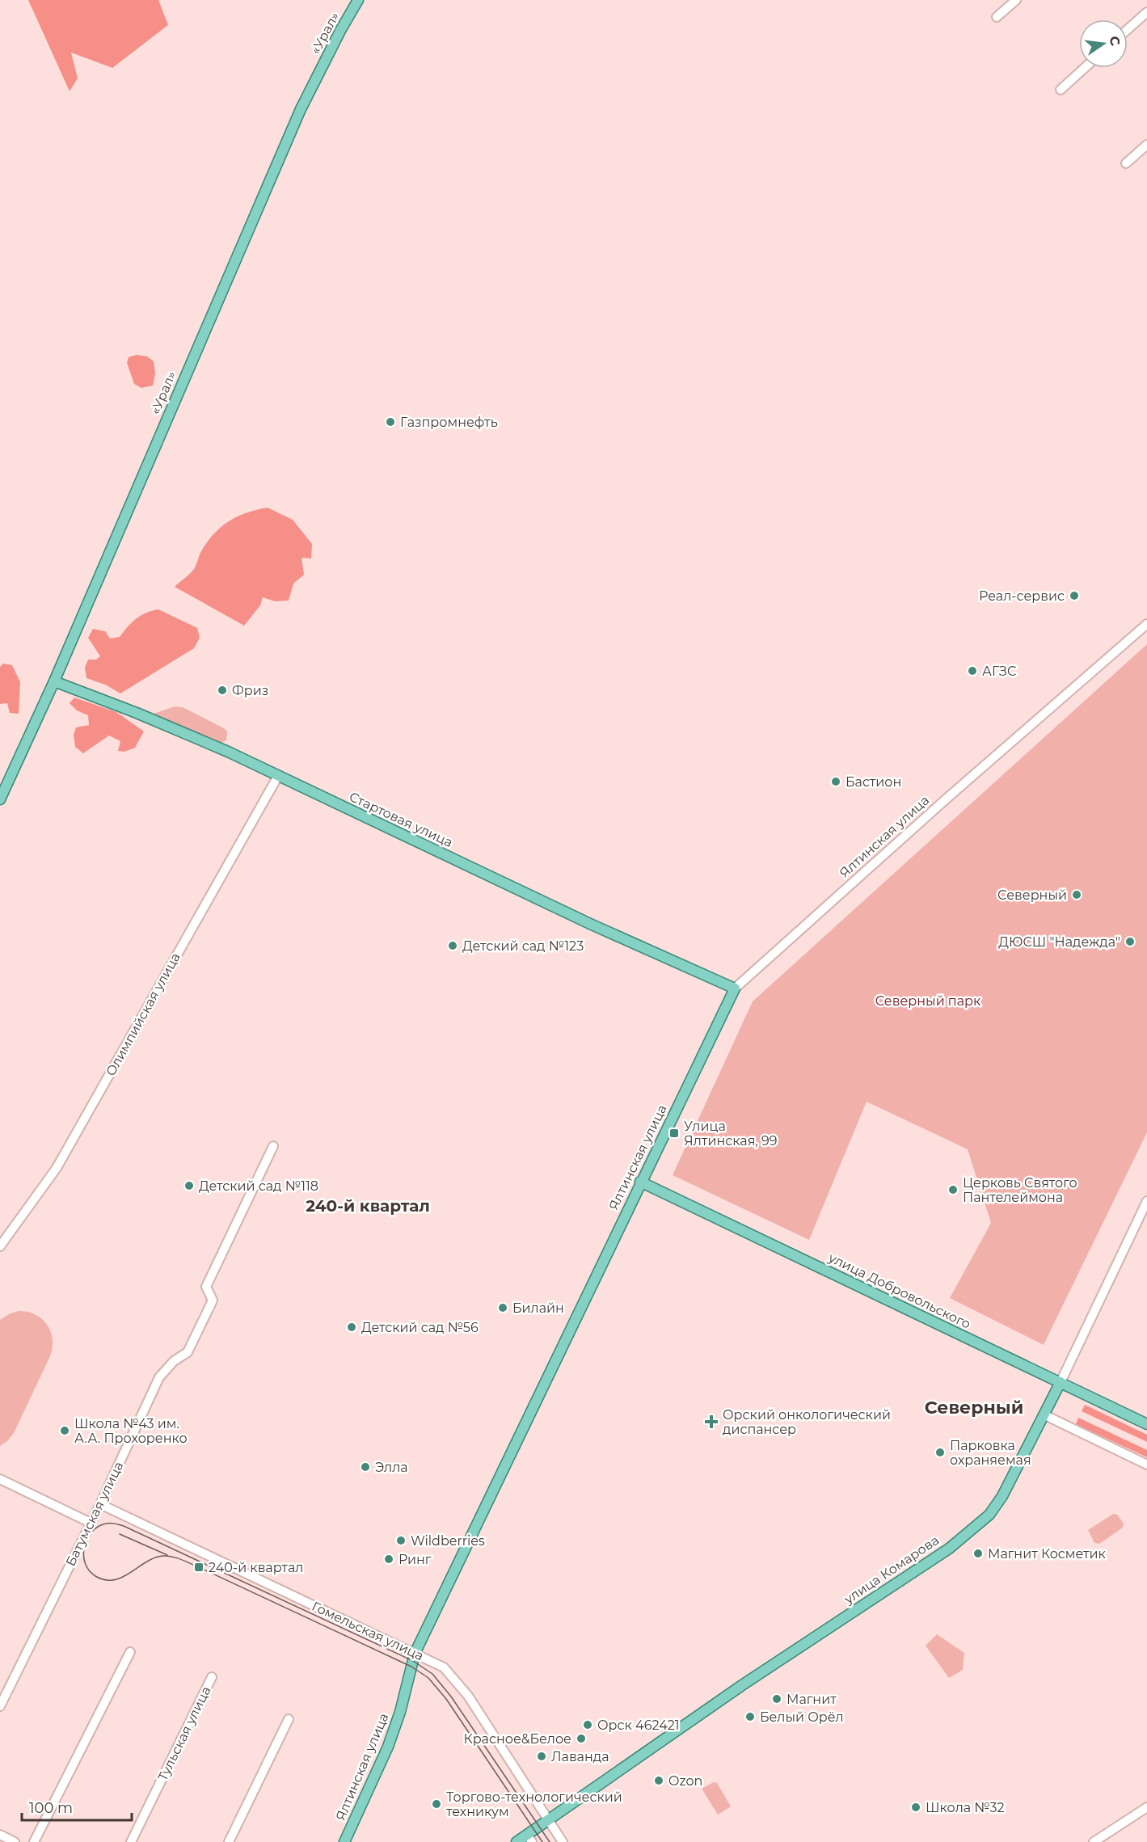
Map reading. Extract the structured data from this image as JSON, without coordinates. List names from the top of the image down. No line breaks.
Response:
{"streets":{"main road":["«Урал»","Стартовая улица","Ялтинская улица","улица Добровольского","улица Комарова"],"street":["Олимпийская улица","Батумская улица","Гомельская улица","Тульская улица"]},"crossings":[["«Урал»","Стартовая улица"],["Стартовая улица","Ялтинская улица"],["Стартовая улица","Олимпийская улица"],["Ялтинская улица","улица Добровольского"],["Ялтинская улица","Гомельская улица"],["улица Добровольского","улица Комарова"],["Батумская улица","Гомельская улица"],["улица Комарова","Гомельская улица"]],"districts":["240-й квартал","Северный"],"parks":["Северный парк"],"places":{"other":["Газпромнефть","Реал-сервис","АГЗС","Фриз","Бастион","Северный","ДЮСШ \"Надежда\"","Детский сад №123","Детский сад №118","Церковь Святого Пантелеймона","Билайн","Детский сад №56","Школа №43 им. А.А. Прохоренко","Парковка охраняемая","Элла","Wildberries","Магнит Косметик","Ринг","Магнит","Белый Орёл","Орск 462421","Красное&Белое","Лаванда","Ozon","Торгово-технологический техникум","Школа №32"],"transit":["Улица Ялтинская, 99","240-й квартал"],"health":["Орский онкологический диспансер"]},"scale_bar":"100 m","north":"right"}
